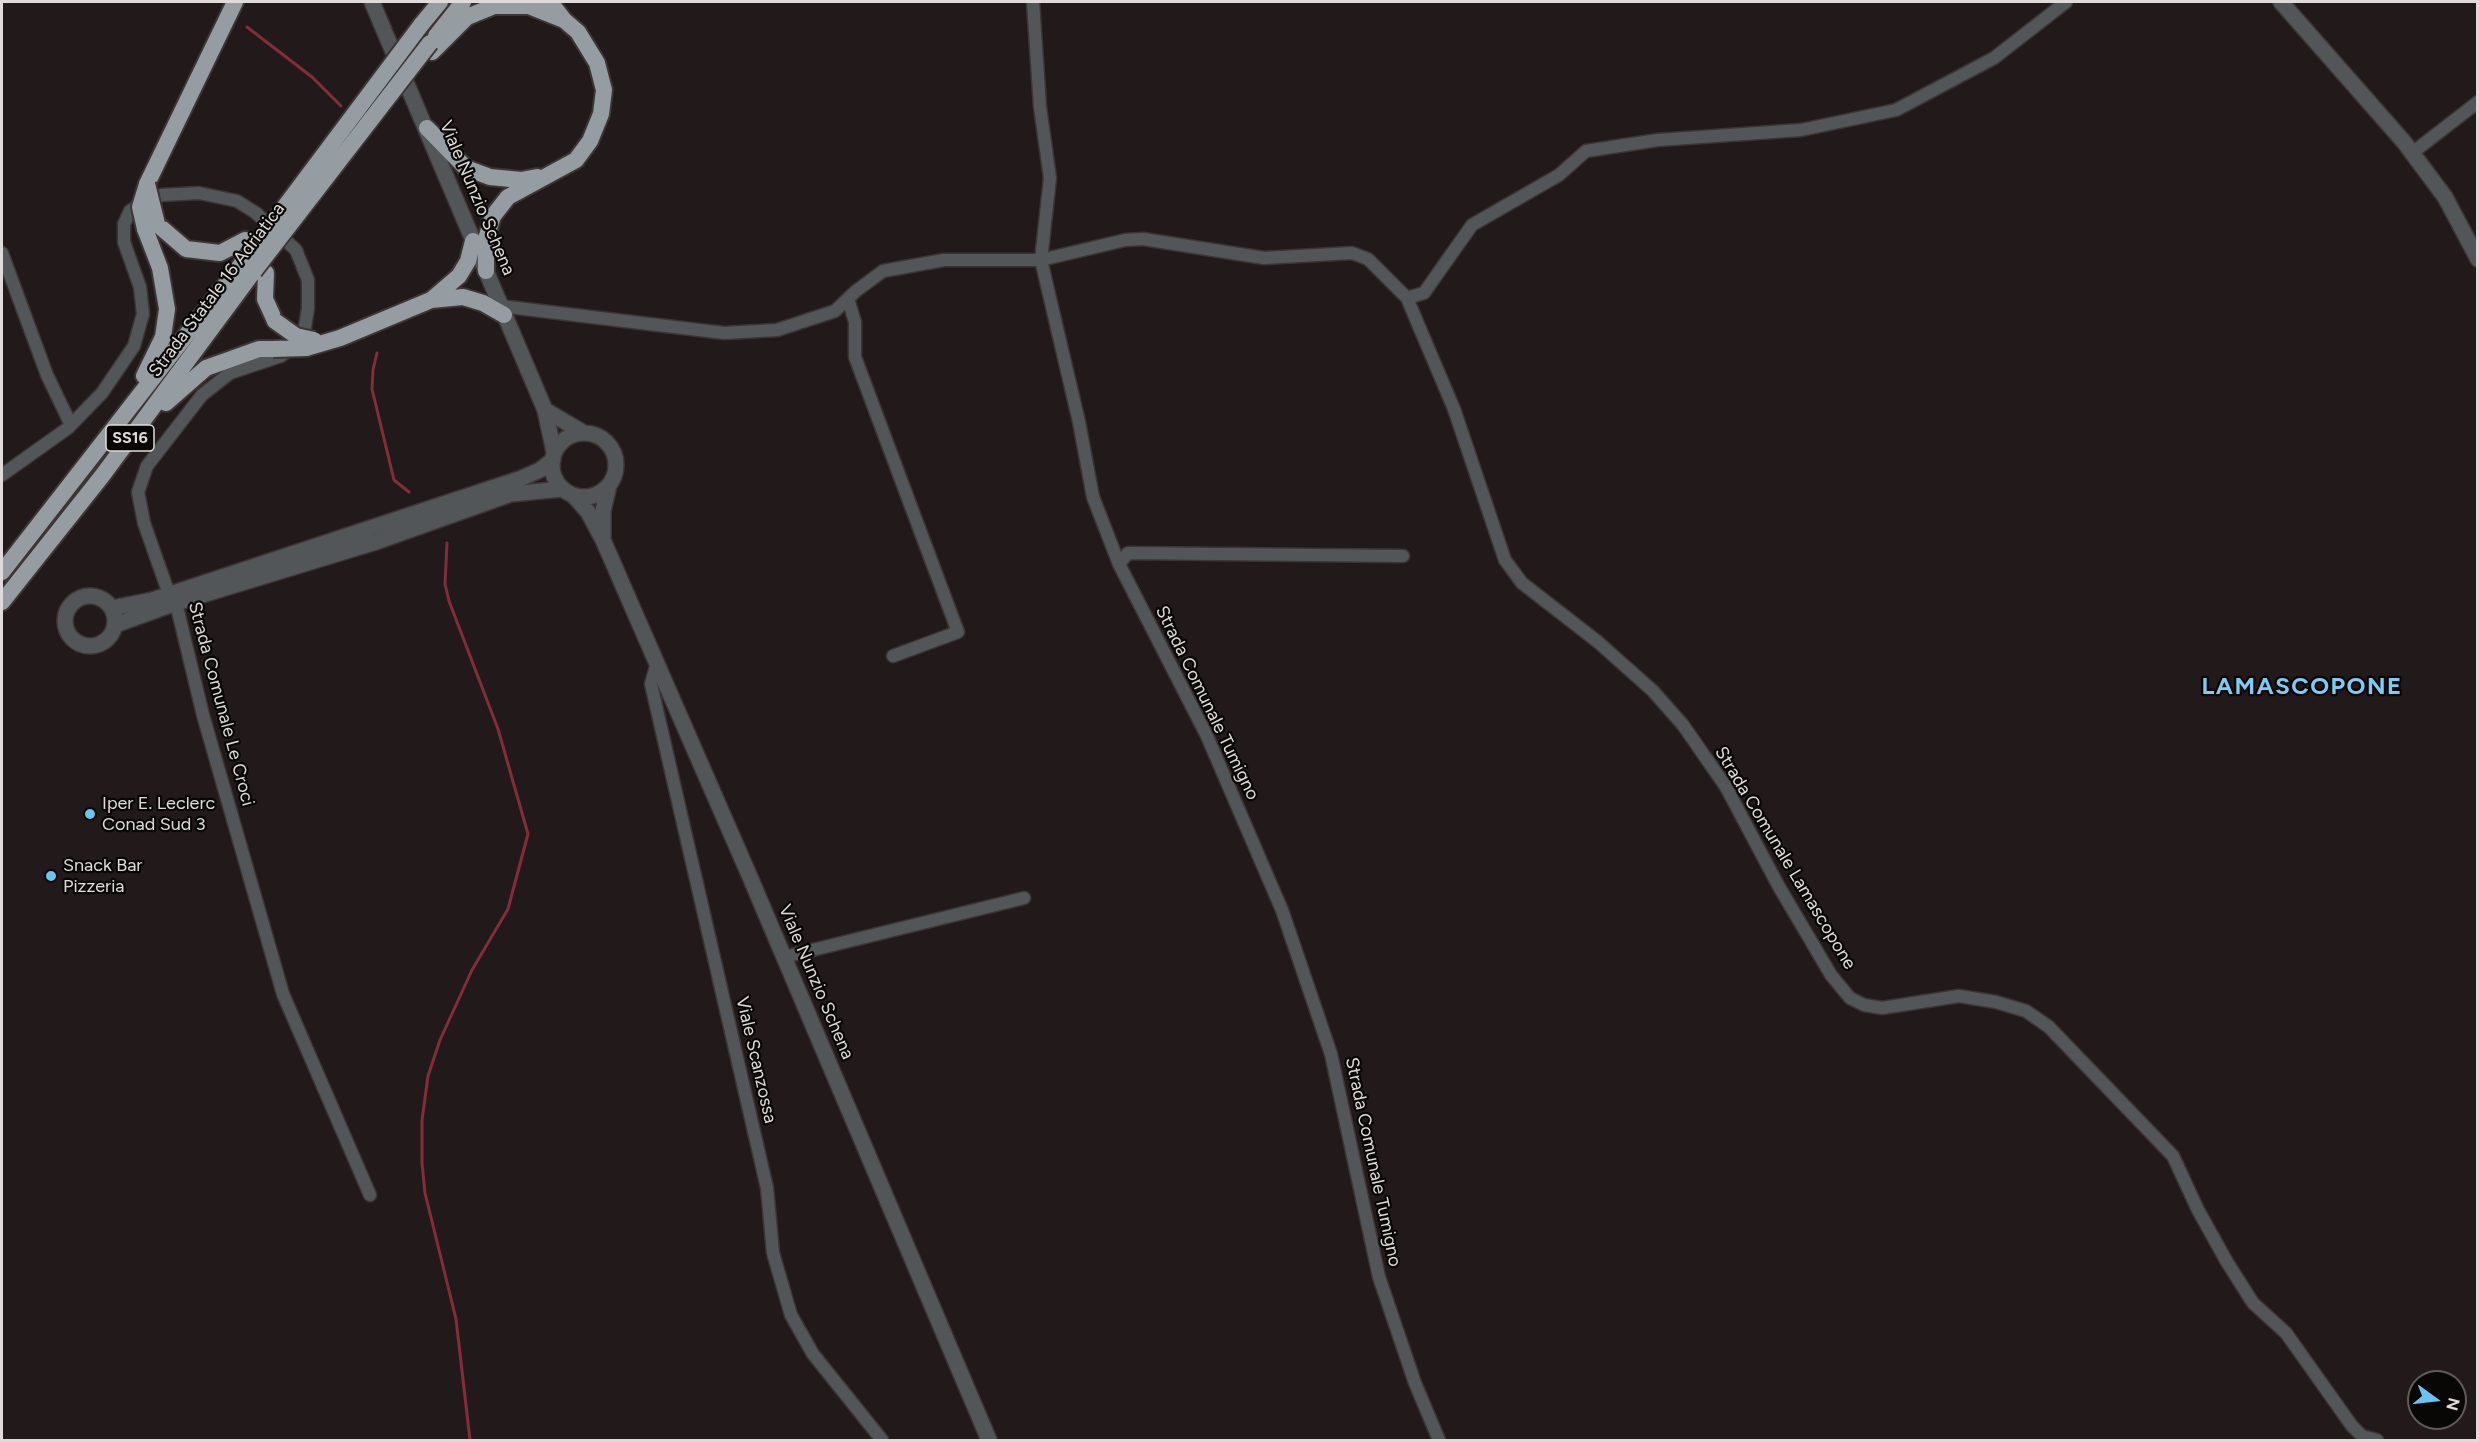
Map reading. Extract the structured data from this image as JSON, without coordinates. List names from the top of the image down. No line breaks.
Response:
{"streets":{"highway":["Strada Statale 16 Adriatica","SS16"],"street":["Viale Nunzio Schena","Strada Comunale Tumigno","Strada Comunale Le Croci","Strada Comunale Lamascopone","Viale Scanzossa"]},"crossings":[["Viale Nunzio Schena","Strada Comunale Lamascopone"],["Viale Nunzio Schena","Viale Scanzossa"],["Strada Comunale Tumigno","Strada Comunale Lamascopone"]],"districts":["LAMASCOPONE"],"places":["Iper E. Leclerc Conad Sud 3","Snack Bar Pizzeria"],"north":"right"}
